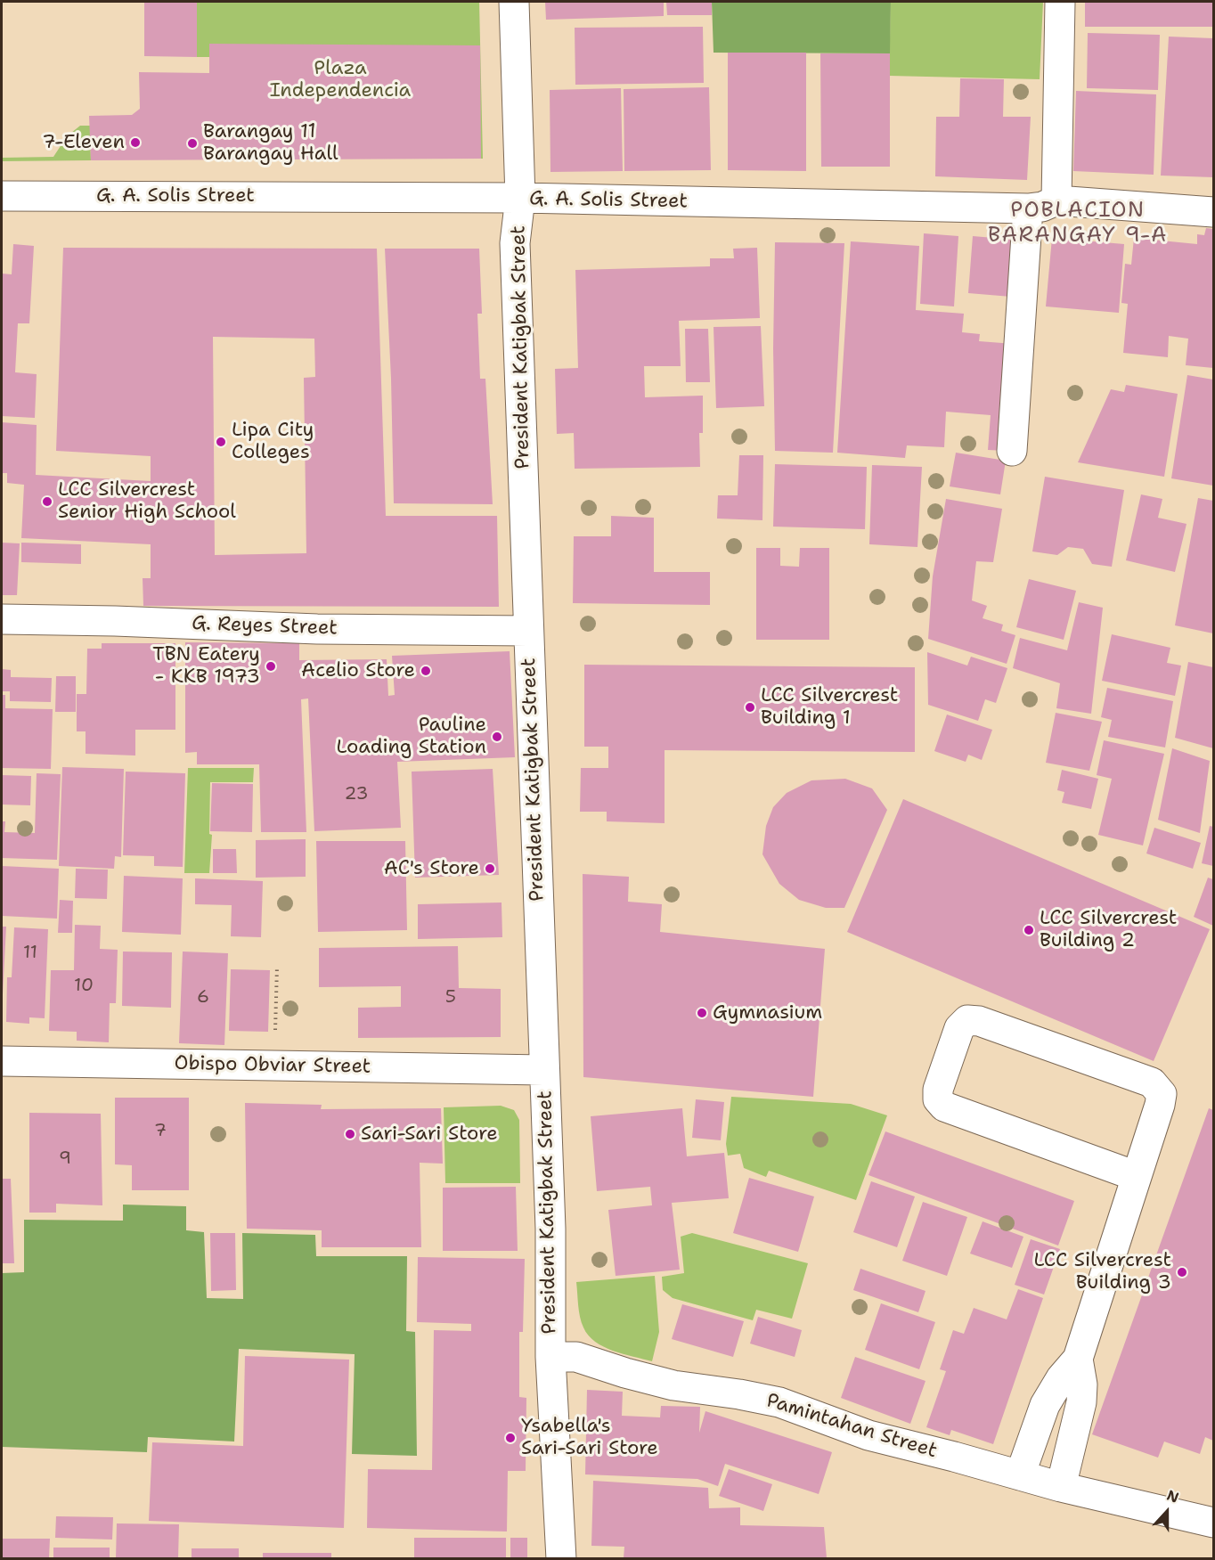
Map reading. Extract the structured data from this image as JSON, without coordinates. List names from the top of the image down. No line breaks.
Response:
{"streets":{"street":["G. A. Solis Street","President Katigbak Street","G. Reyes Street","Obispo Obviar Street","Pamintahan Street"]},"crossings":[["G. A. Solis Street","President Katigbak Street"],["President Katigbak Street","G. Reyes Street"],["President Katigbak Street","Obispo Obviar Street"],["President Katigbak Street","Pamintahan Street"]],"districts":["POBLACION BARANGAY 9-A"],"parks":["Plaza Independencia"],"places":["7-Eleven","Barangay 11 Barangay Hall","Lipa City Colleges","LCC Silvercrest Senior High School","TBN Eatery - KKB 1973","Acelio Store","LCC Silvercrest Building 1","Pauline Loading Station","AC's Store","LCC Silvercrest Building 2","Gymnasium","Sari-Sari Store","LCC Silvercrest Building 3","Ysabella's Sari-Sari Store"],"house_numbers":["23","11","10","6","5","7","9"],"north":"top"}
